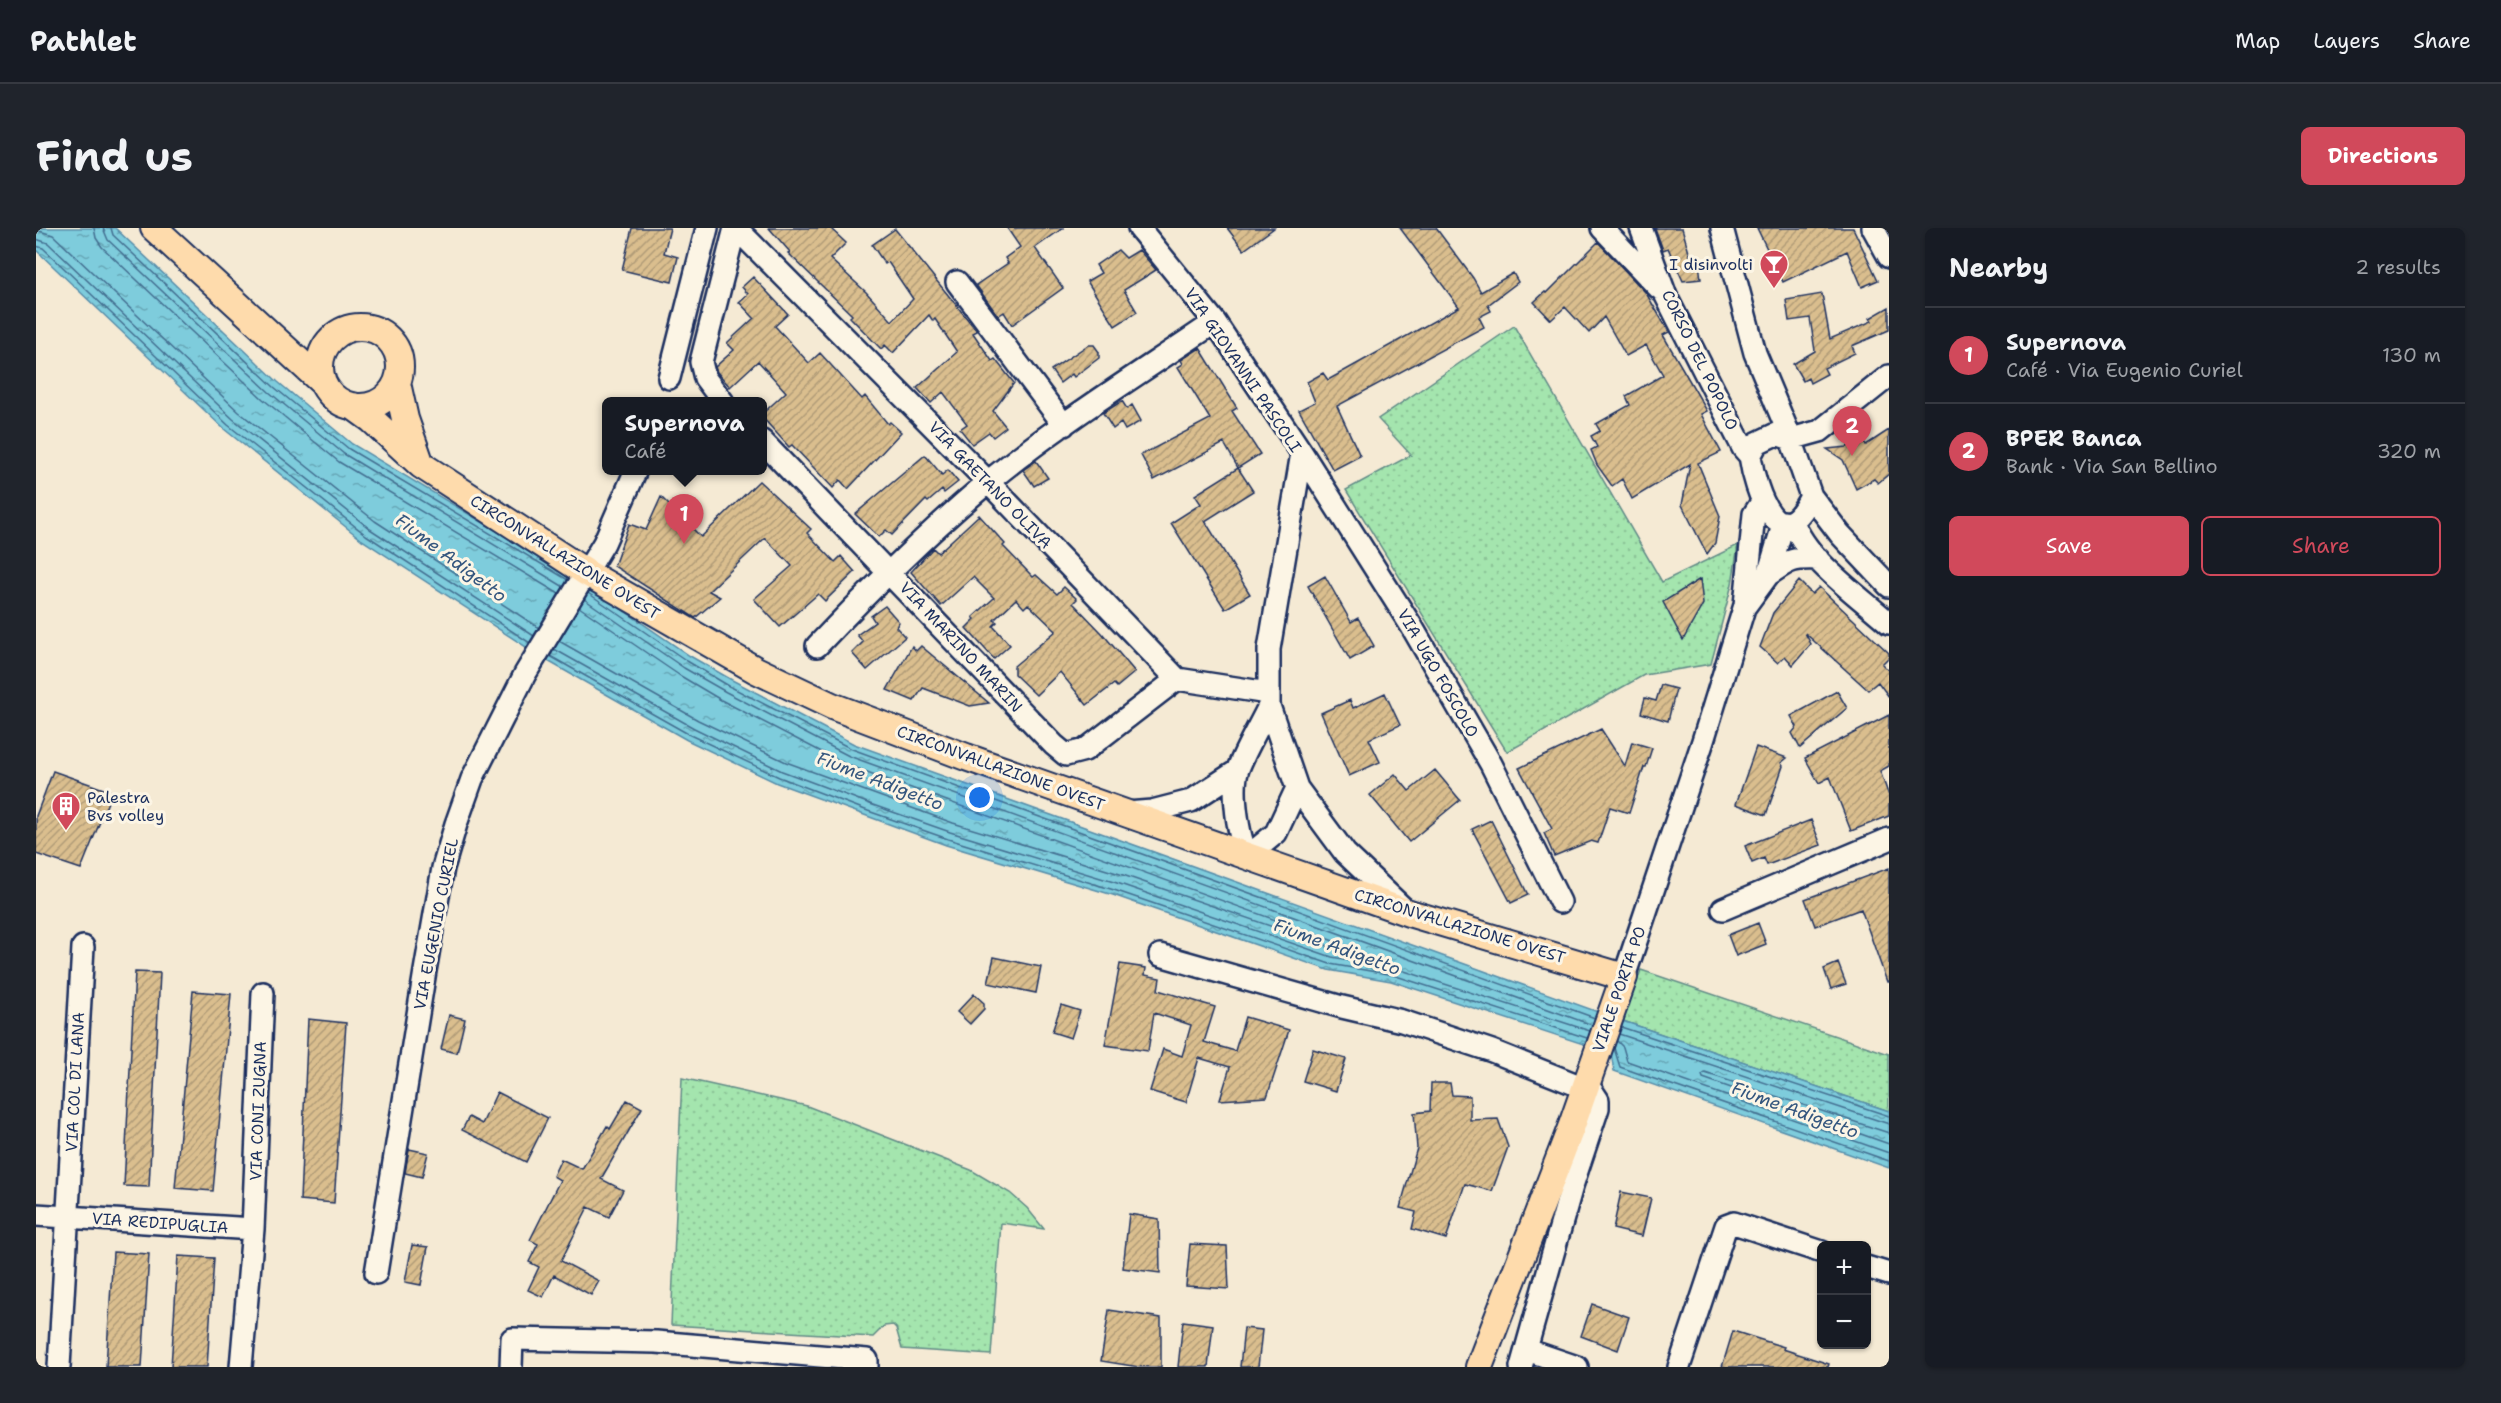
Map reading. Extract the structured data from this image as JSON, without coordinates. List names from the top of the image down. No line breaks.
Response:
{"streets":{"main road":["CIRCONVALLAZIONE OVEST","VIALE PORTA PO"],"street":["CORSO DEL POPOLO","VIA GIOVANNI PASCOLI","VIA GAETANO OLIVA","VIA MARINO MARIN","VIA UGO FOSCOLO","VIA EUGENIO CURIEL","VIA COL DI LANA","VIA CONI ZUGNA","VIA REDIPUGLIA"]},"crossings":[["CORSO DEL POPOLO","VIALE PORTA PO"],["VIA GIOVANNI PASCOLI","VIA UGO FOSCOLO"],["VIA GAETANO OLIVA","VIA MARINO MARIN"],["CIRCONVALLAZIONE OVEST","VIA EUGENIO CURIEL"],["CIRCONVALLAZIONE OVEST","VIALE PORTA PO"],["VIA COL DI LANA","VIA REDIPUGLIA"],["VIA CONI ZUGNA","VIA REDIPUGLIA"]],"water":["Fiume Adigetto"],"places":{"bar":["I disinvolti"],"building":["Palestra Bvs volley"]},"page":{"header":"Pathlet","nav":["Map","Layers","Share"],"buttons":["Directions",["Save","Share"]],"title":"Find us","heading":["Nearby","2 results"],"list":[{"mark":"1","name":"Supernova","note":"Café · Via Eugenio Curiel","value":"130 m"},{"mark":"2","name":"BPER Banca","note":"Bank · Via San Bellino","value":"320 m"}],"popup":["Supernova","Café"],"pins":["2","1"],"map_buttons":["+","−"]}}
